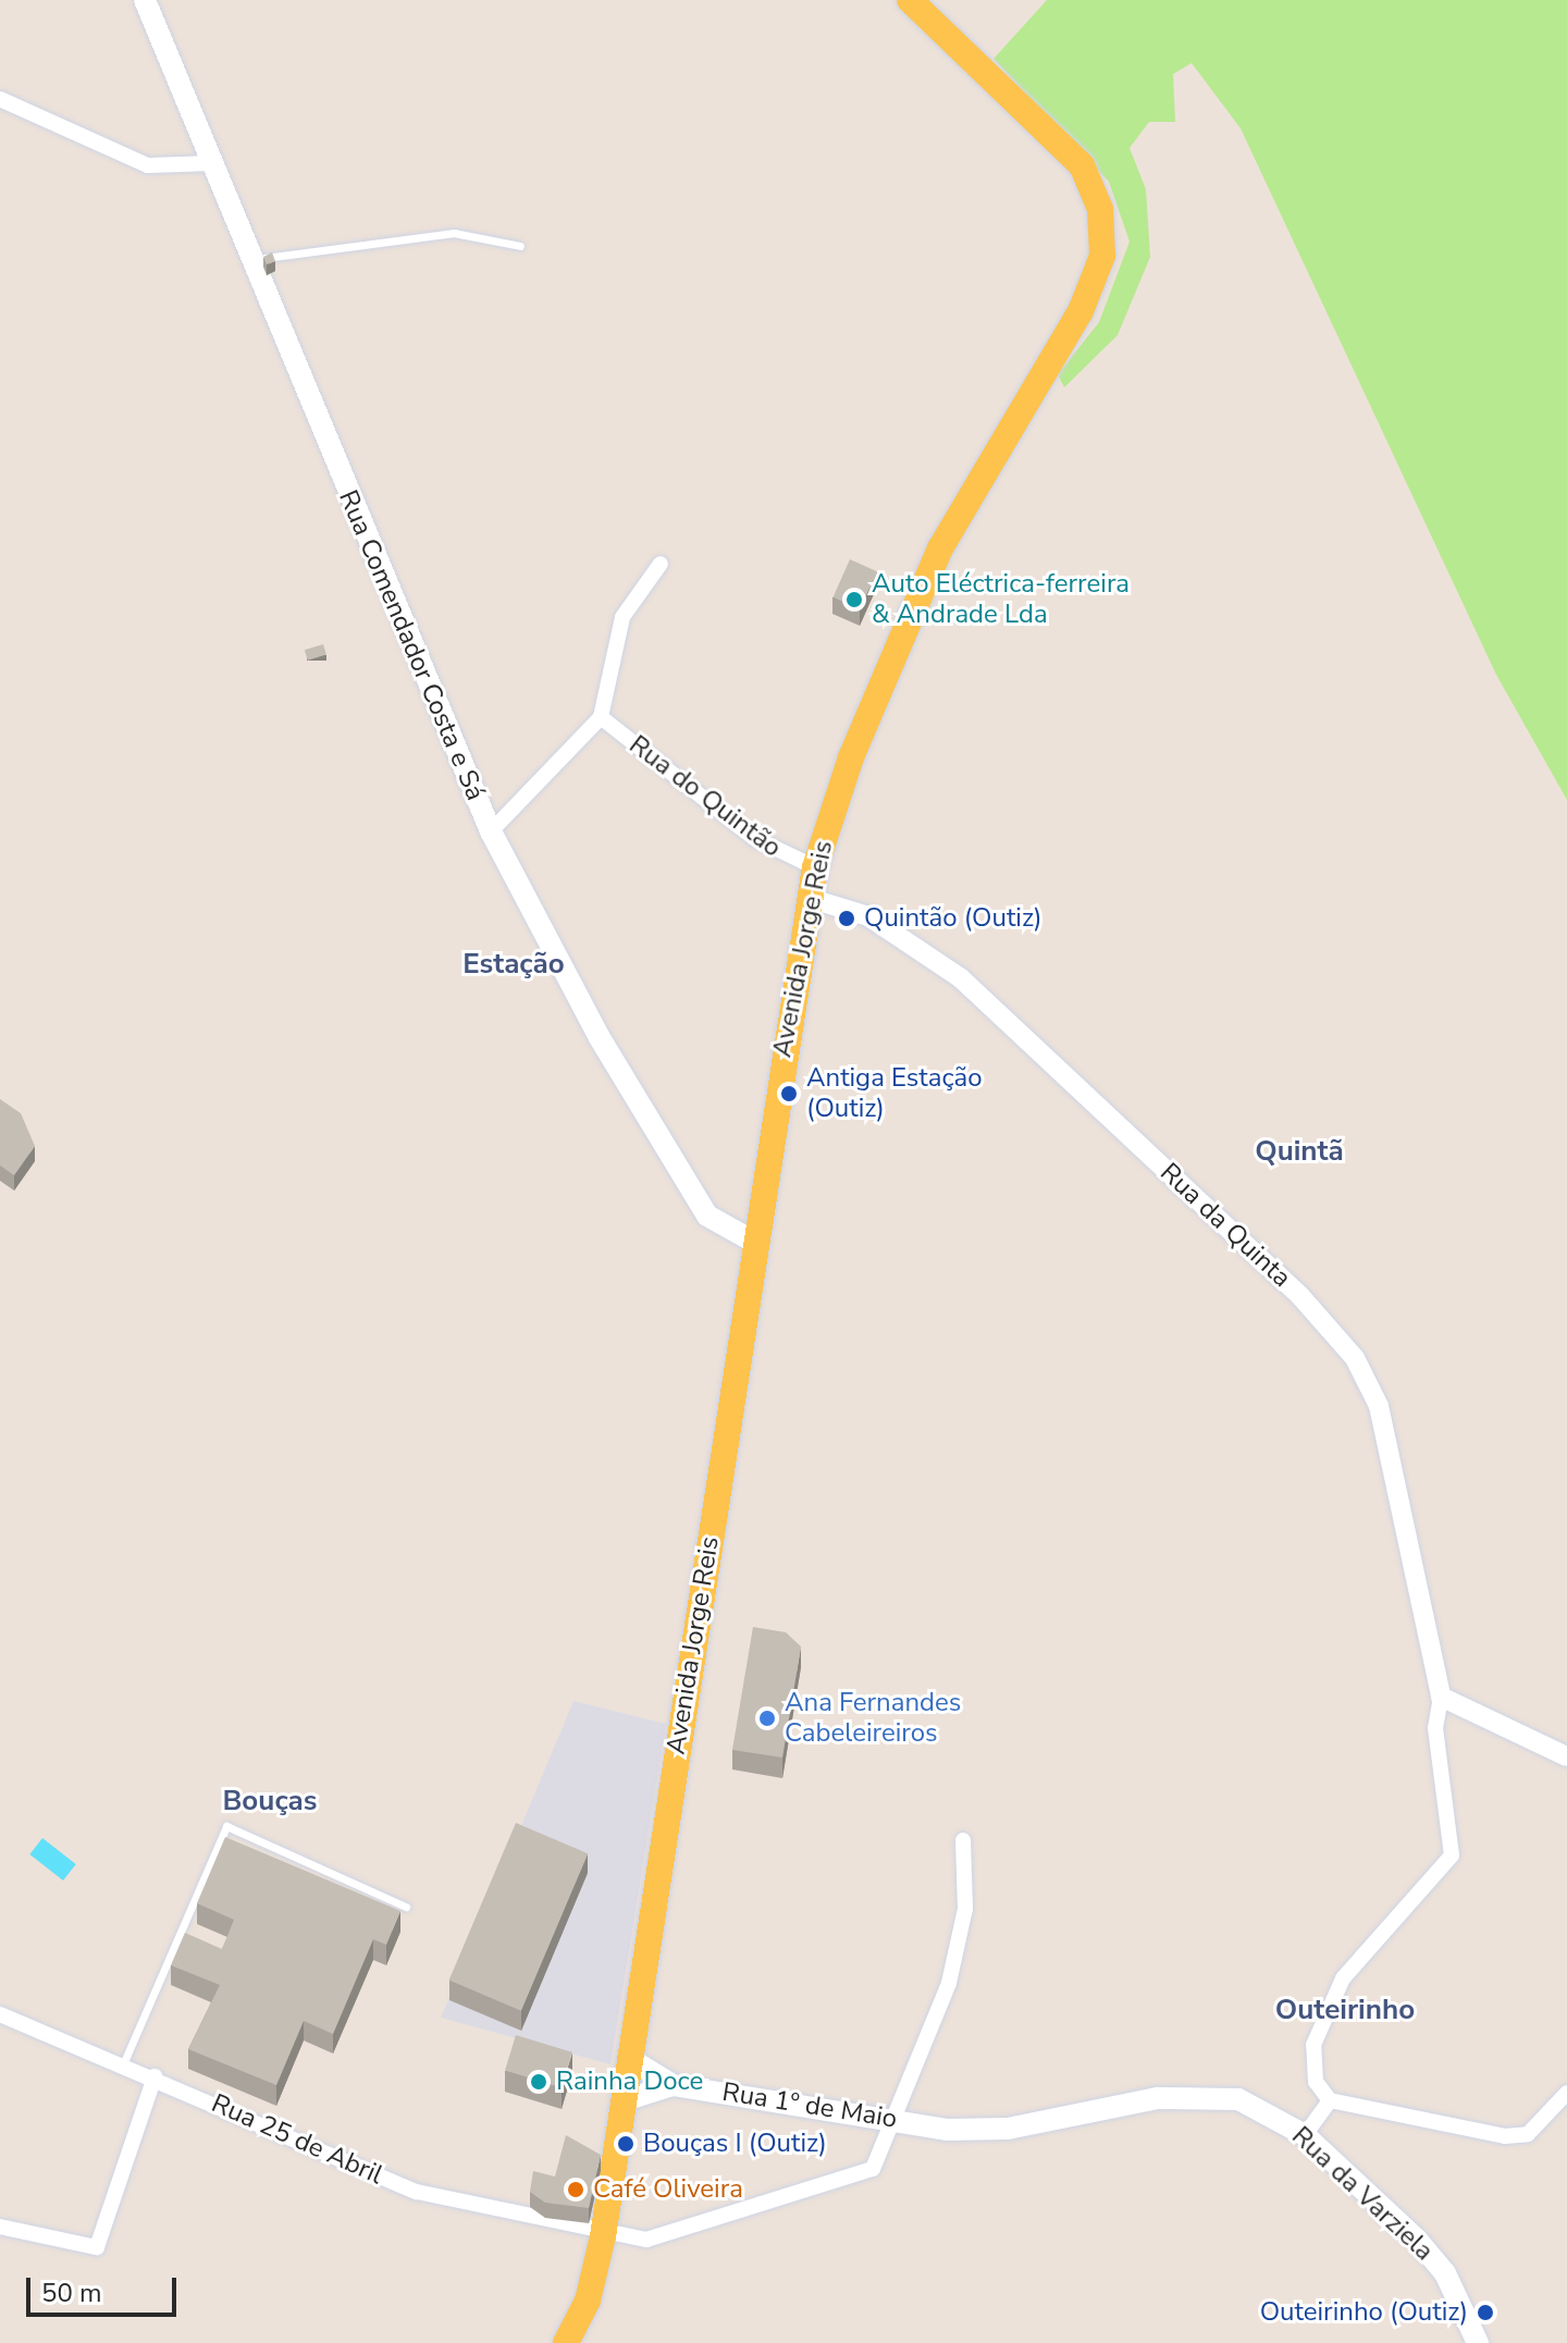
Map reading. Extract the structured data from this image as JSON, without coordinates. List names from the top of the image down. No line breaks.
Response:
{"streets":{"main road":["Rua Comendador Costa e Sá","Avenida Jorge Reis","Rua 1º de Maio","Rua da Varziela"],"street":["Rua do Quintão","Rua da Quinta","Rua 25 de Abril"]},"crossings":[["Rua Comendador Costa e Sá","Avenida Jorge Reis"],["Rua do Quintão","Avenida Jorge Reis"],["Avenida Jorge Reis","Rua da Quinta"],["Avenida Jorge Reis","Rua 1º de Maio"],["Avenida Jorge Reis","Rua 25 de Abril"],["Rua 1º de Maio","Rua 25 de Abril"],["Rua 1º de Maio","Rua da Varziela"]],"districts":["Estação","Quintã","Bouças","Outeirinho"],"places":["Auto Eléctrica-ferreira & Andrade Lda","Quintão (Outiz)","Antiga Estação (Outiz)","Ana Fernandes Cabeleireiros","Rainha Doce","Bouças I (Outiz)","Café Oliveira","Outeirinho (Outiz)"],"scale_bar":"50 m"}
